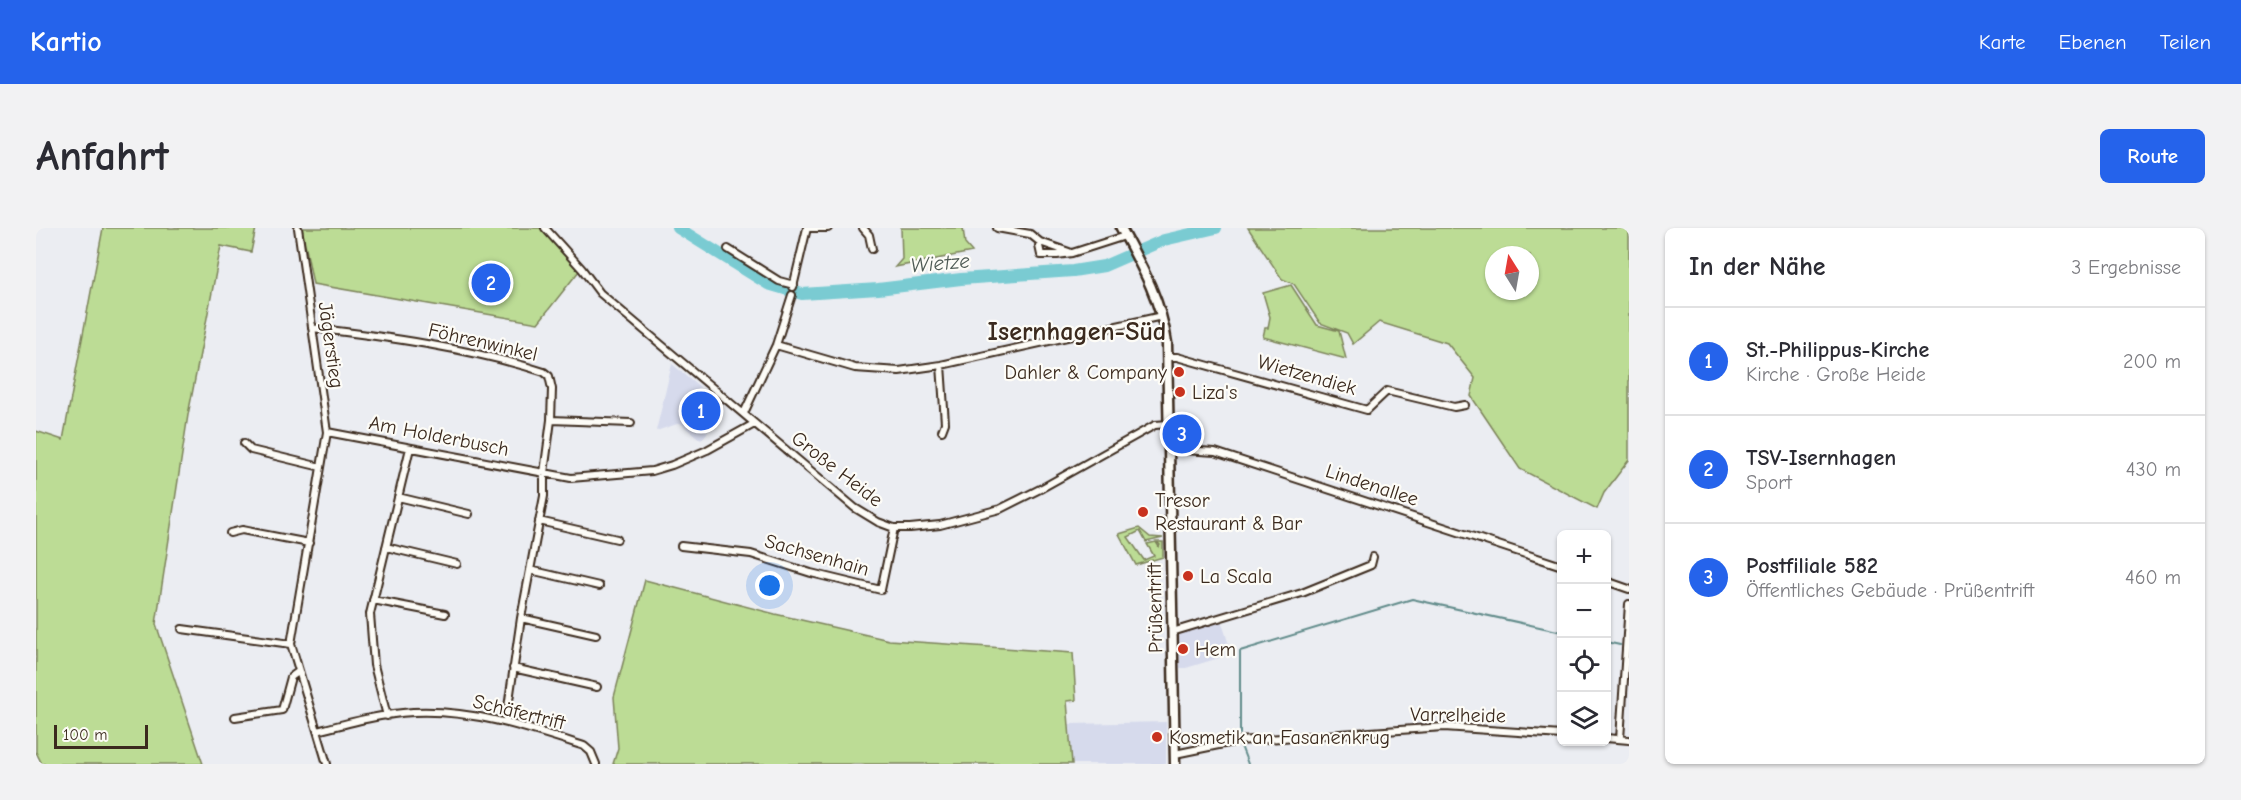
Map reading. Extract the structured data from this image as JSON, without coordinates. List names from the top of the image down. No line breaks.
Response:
{"streets":{"main road":["Prüßentrift"],"street":["Föhrenwinkel","Jägerstieg","Wietzendiek","Am Holderbusch","Große Heide","Lindenallee","Sachsenhain","Schäfertrift","Varrelheide"]},"crossings":[["Föhrenwinkel","Jägerstieg"],["Föhrenwinkel","Am Holderbusch"],["Föhrenwinkel","Schäfertrift"],["Jägerstieg","Am Holderbusch"],["Jägerstieg","Schäfertrift"],["Wietzendiek","Prüßentrift"],["Am Holderbusch","Große Heide"],["Große Heide","Sachsenhain"],["Große Heide","Prüßentrift"],["Lindenallee","Prüßentrift"],["Prüßentrift","Varrelheide"]],"districts":["Isernhagen-Süd"],"water":["Wietze"],"places":["Dahler & Company","Liza's","Tresor Restaurant & Bar","La Scala","Hem","Kosmetik an Fasanenkrug"],"scale_bar":"100 m","north":"top","page":{"header":"Kartio","nav":["Karte","Ebenen","Teilen"],"buttons":"Route","title":"Anfahrt","heading":["In der Nähe","3 Ergebnisse"],"pins":["2","1","3"],"list":[{"mark":"1","name":"St.-Philippus-Kirche","note":"Kirche · Große Heide","value":"200 m"},{"mark":"2","name":"TSV-Isernhagen","note":"Sport","value":"430 m"},{"mark":"3","name":"Postfiliale 582","note":"Öffentliches Gebäude · Prüßentrift","value":"460 m"}],"map_buttons":["+","−"],"scale":"100 m"}}
